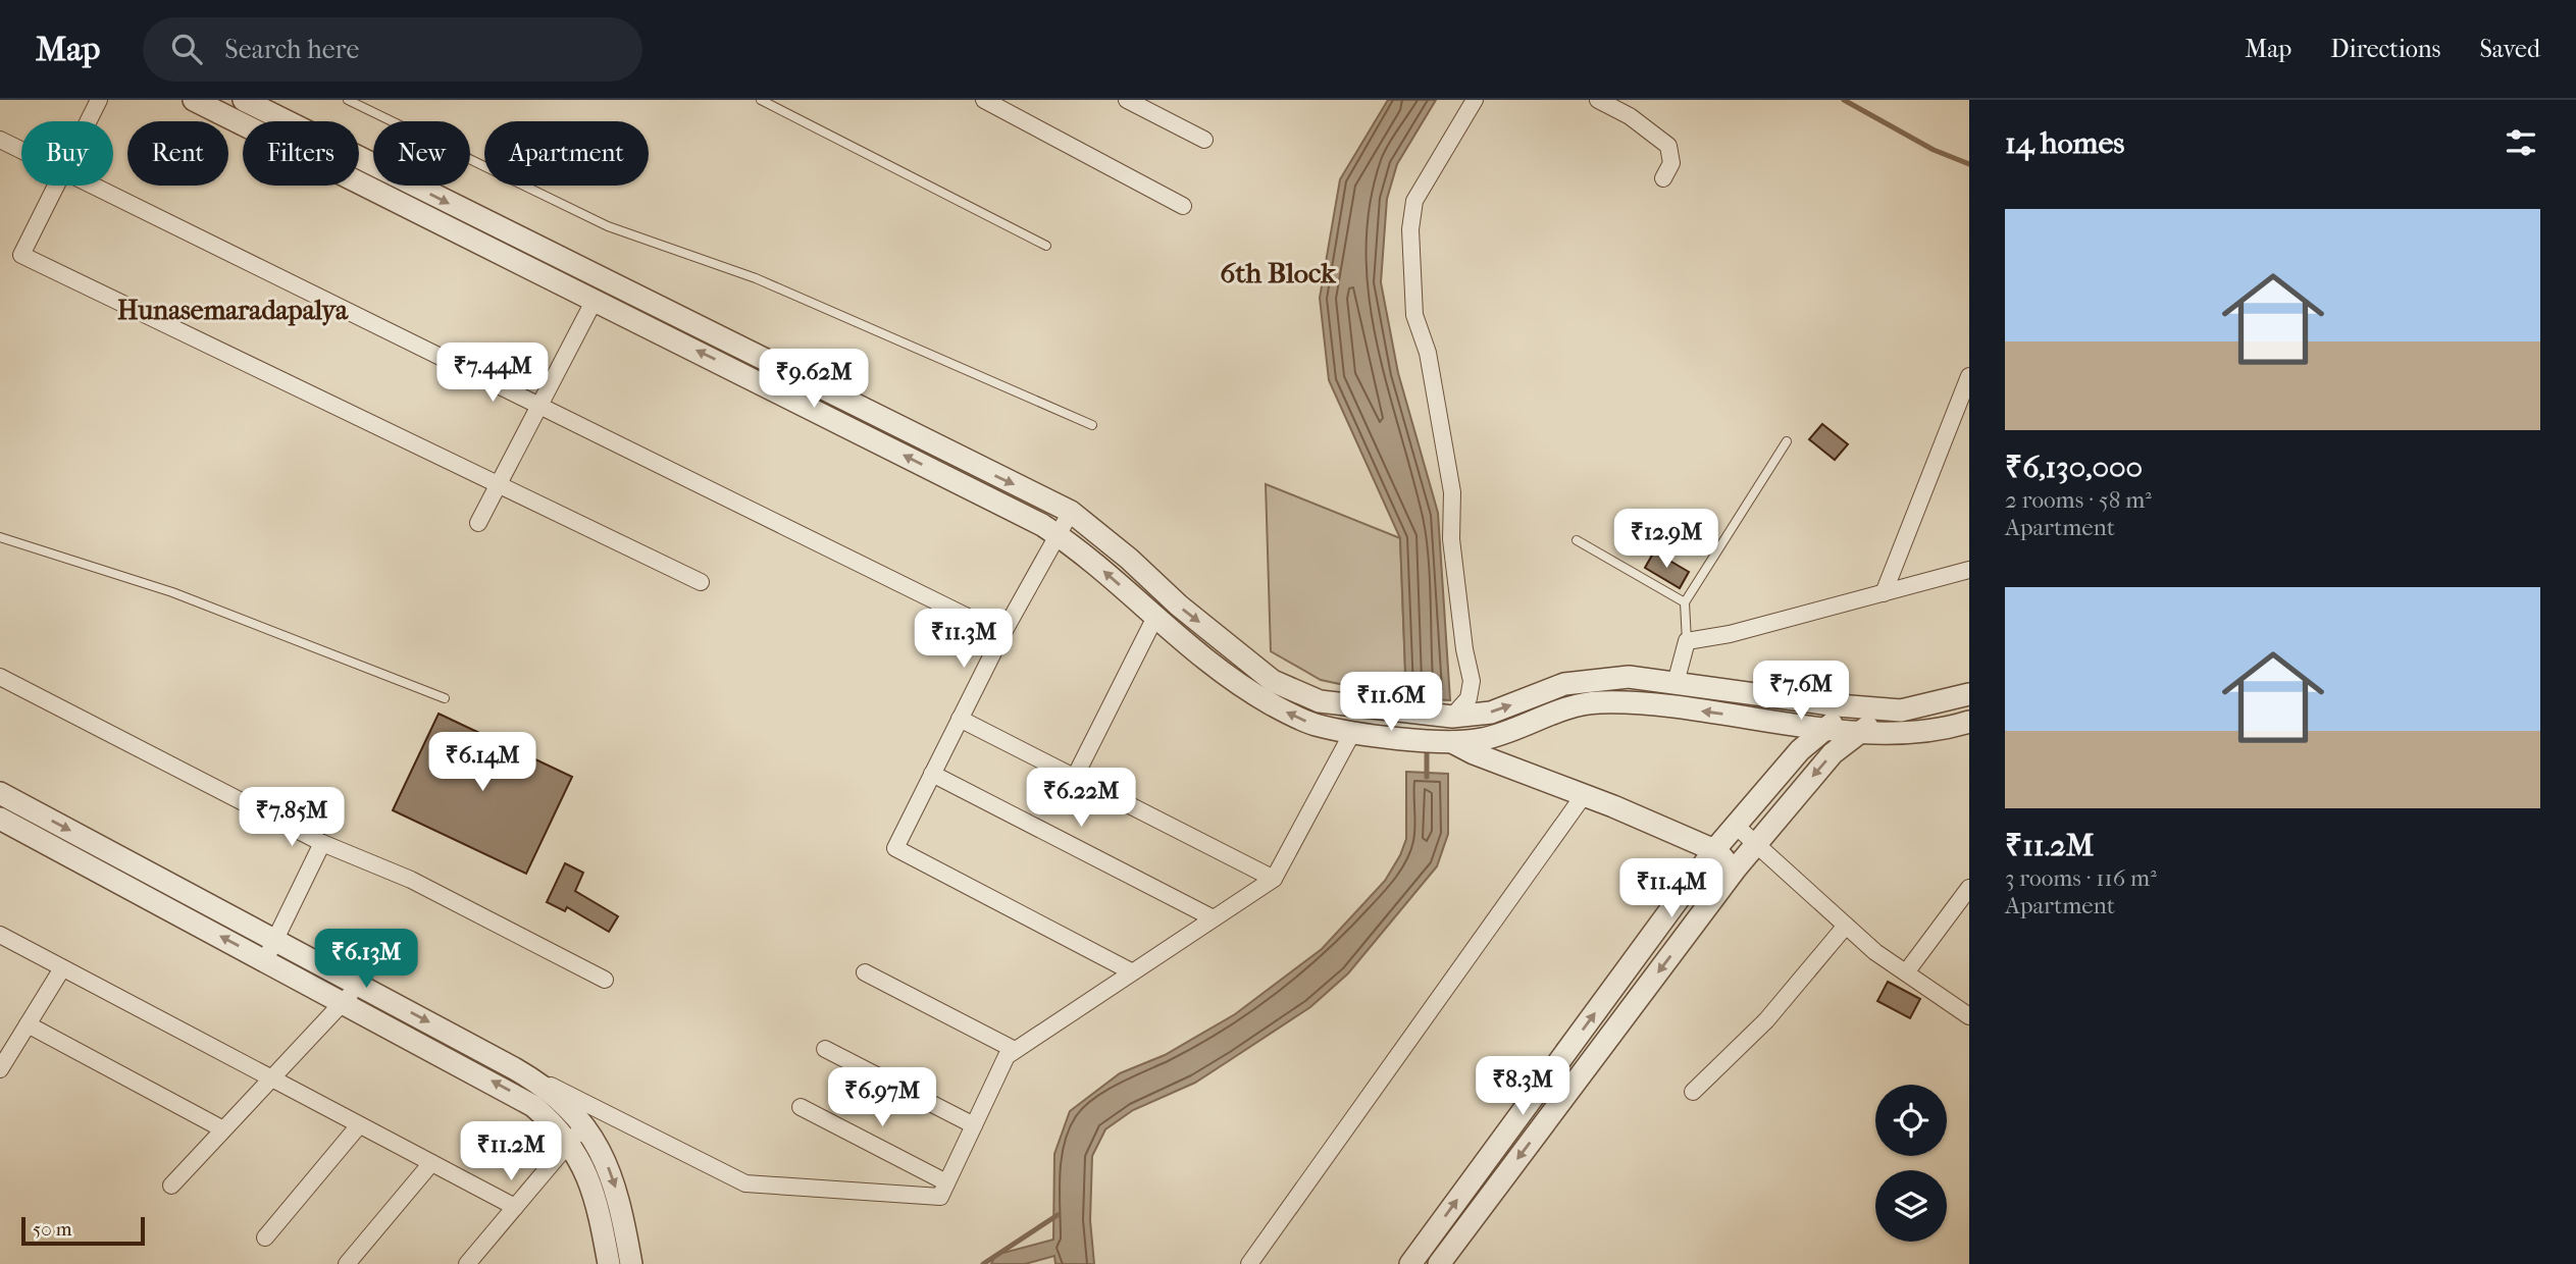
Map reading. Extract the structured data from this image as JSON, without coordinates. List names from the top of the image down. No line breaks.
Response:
{"districts":["6th Block","Hunasemaradapalya"],"scale_bar":"50 m","page":{"header":"Map","search":"Search here","nav":["Map","Directions","Saved"],"heading":"14 homes","chip":["Buy","Rent","Filters","New","Apartment"],"list":[{"name":"₹6,130,000","note":"2 rooms · 58 m² · Apartment"},{"name":"₹11.2M","note":"3 rooms · 116 m² · Apartment"}],"price":["₹7.44M","₹9.62M","₹12.9M","₹11.3M","₹7.6M","₹11.6M","₹6.14M","₹6.22M","₹7.85M","₹11.4M","₹6.13M","₹8.3M","₹6.97M","₹11.2M"],"scale":"50 m"}}
